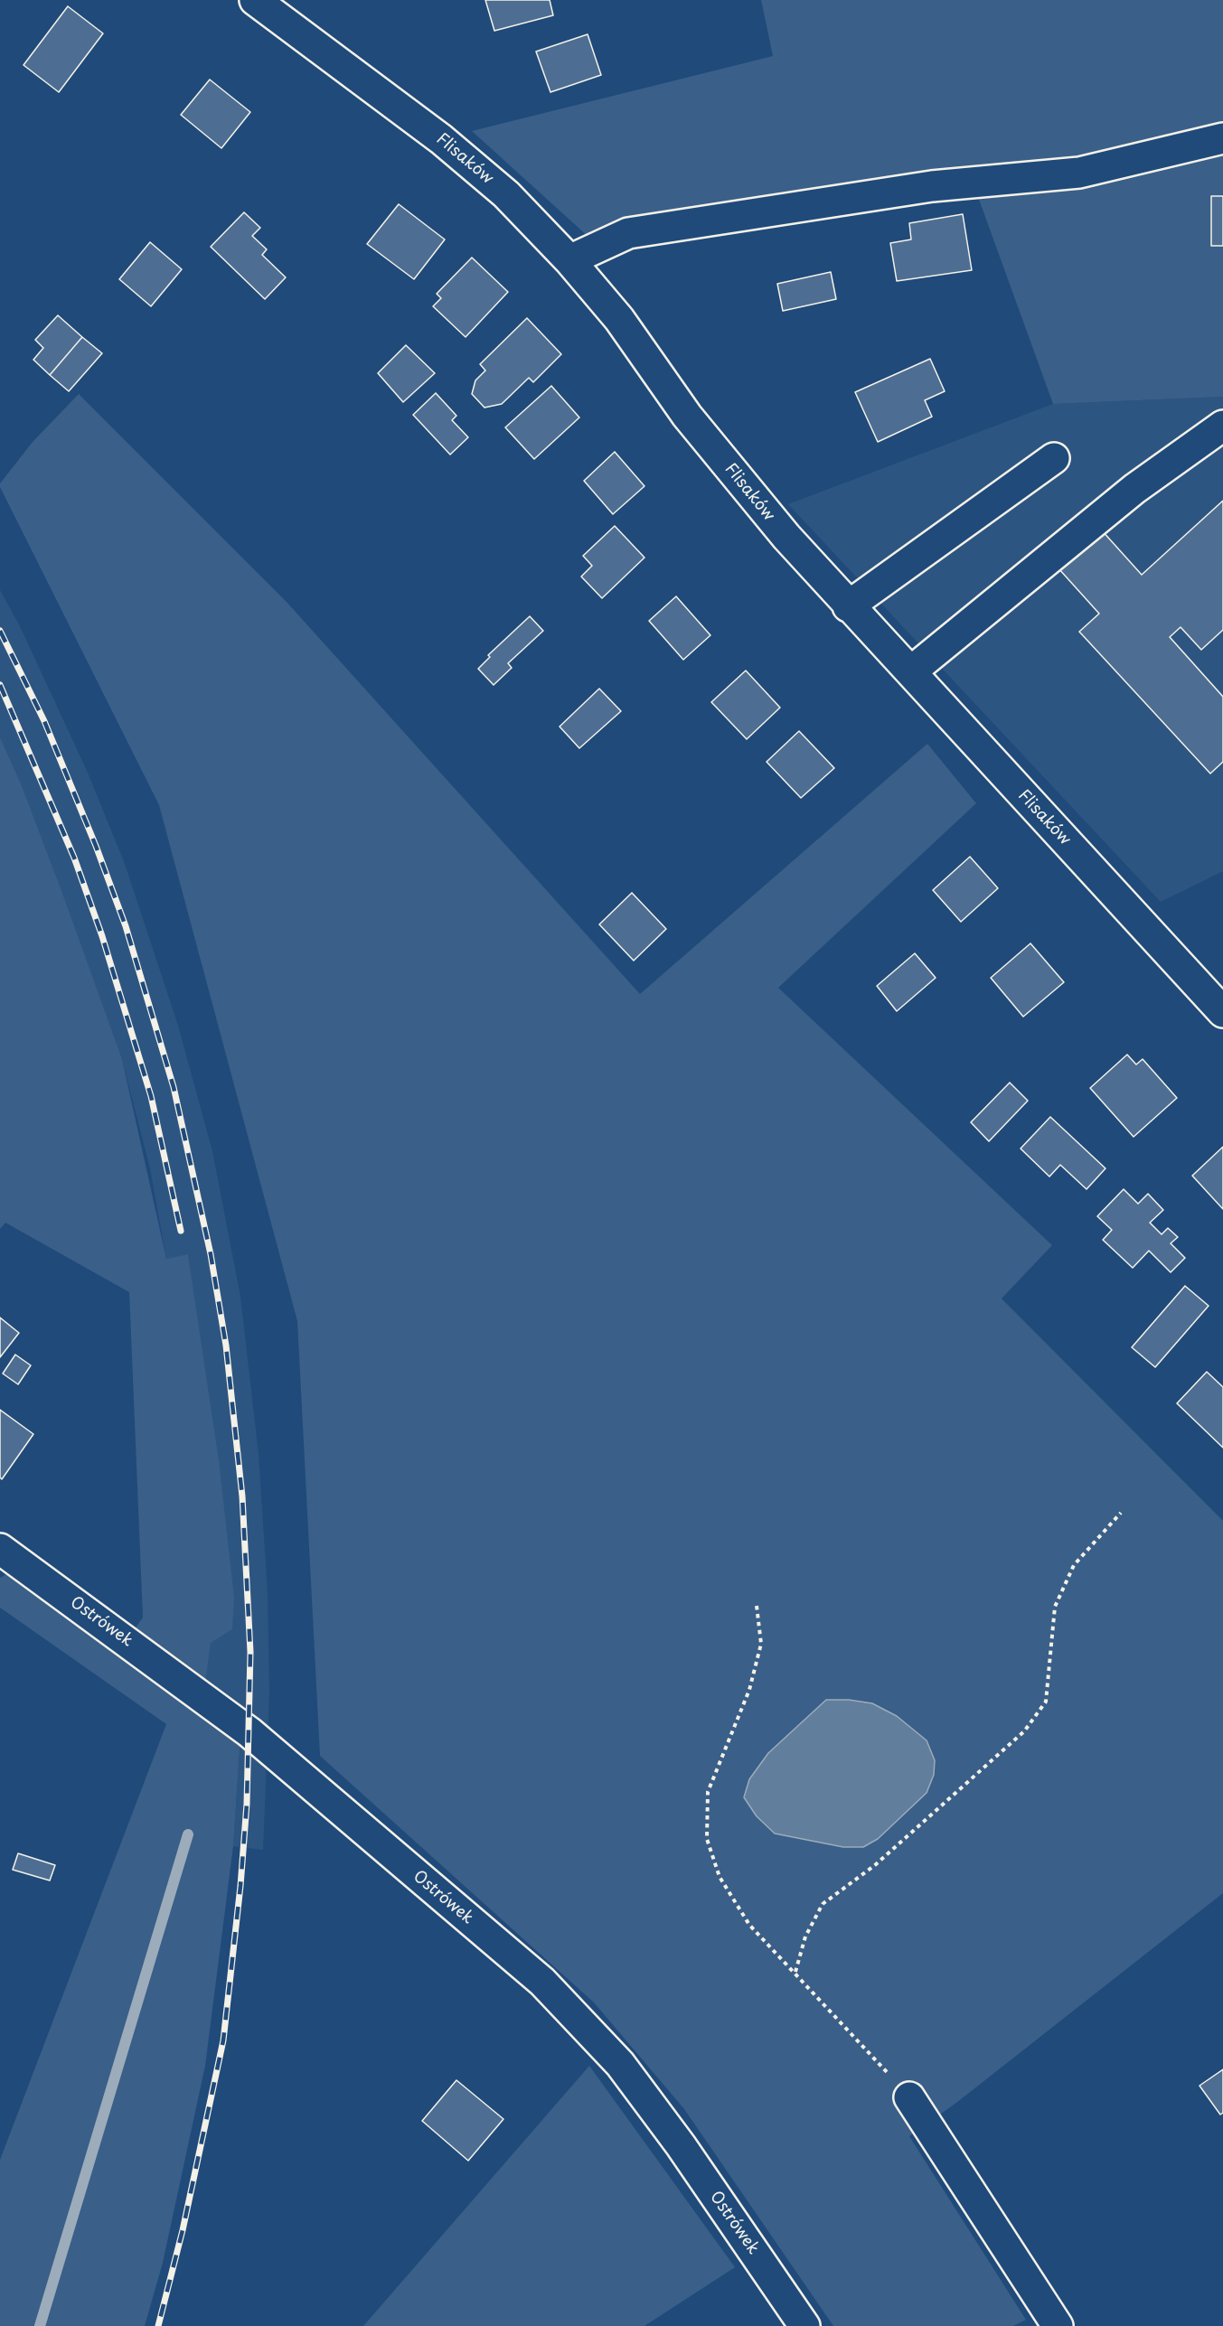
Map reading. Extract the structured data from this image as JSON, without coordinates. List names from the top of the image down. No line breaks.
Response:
{"streets":{"street":["Flisaków","Ostrówek"]}}
